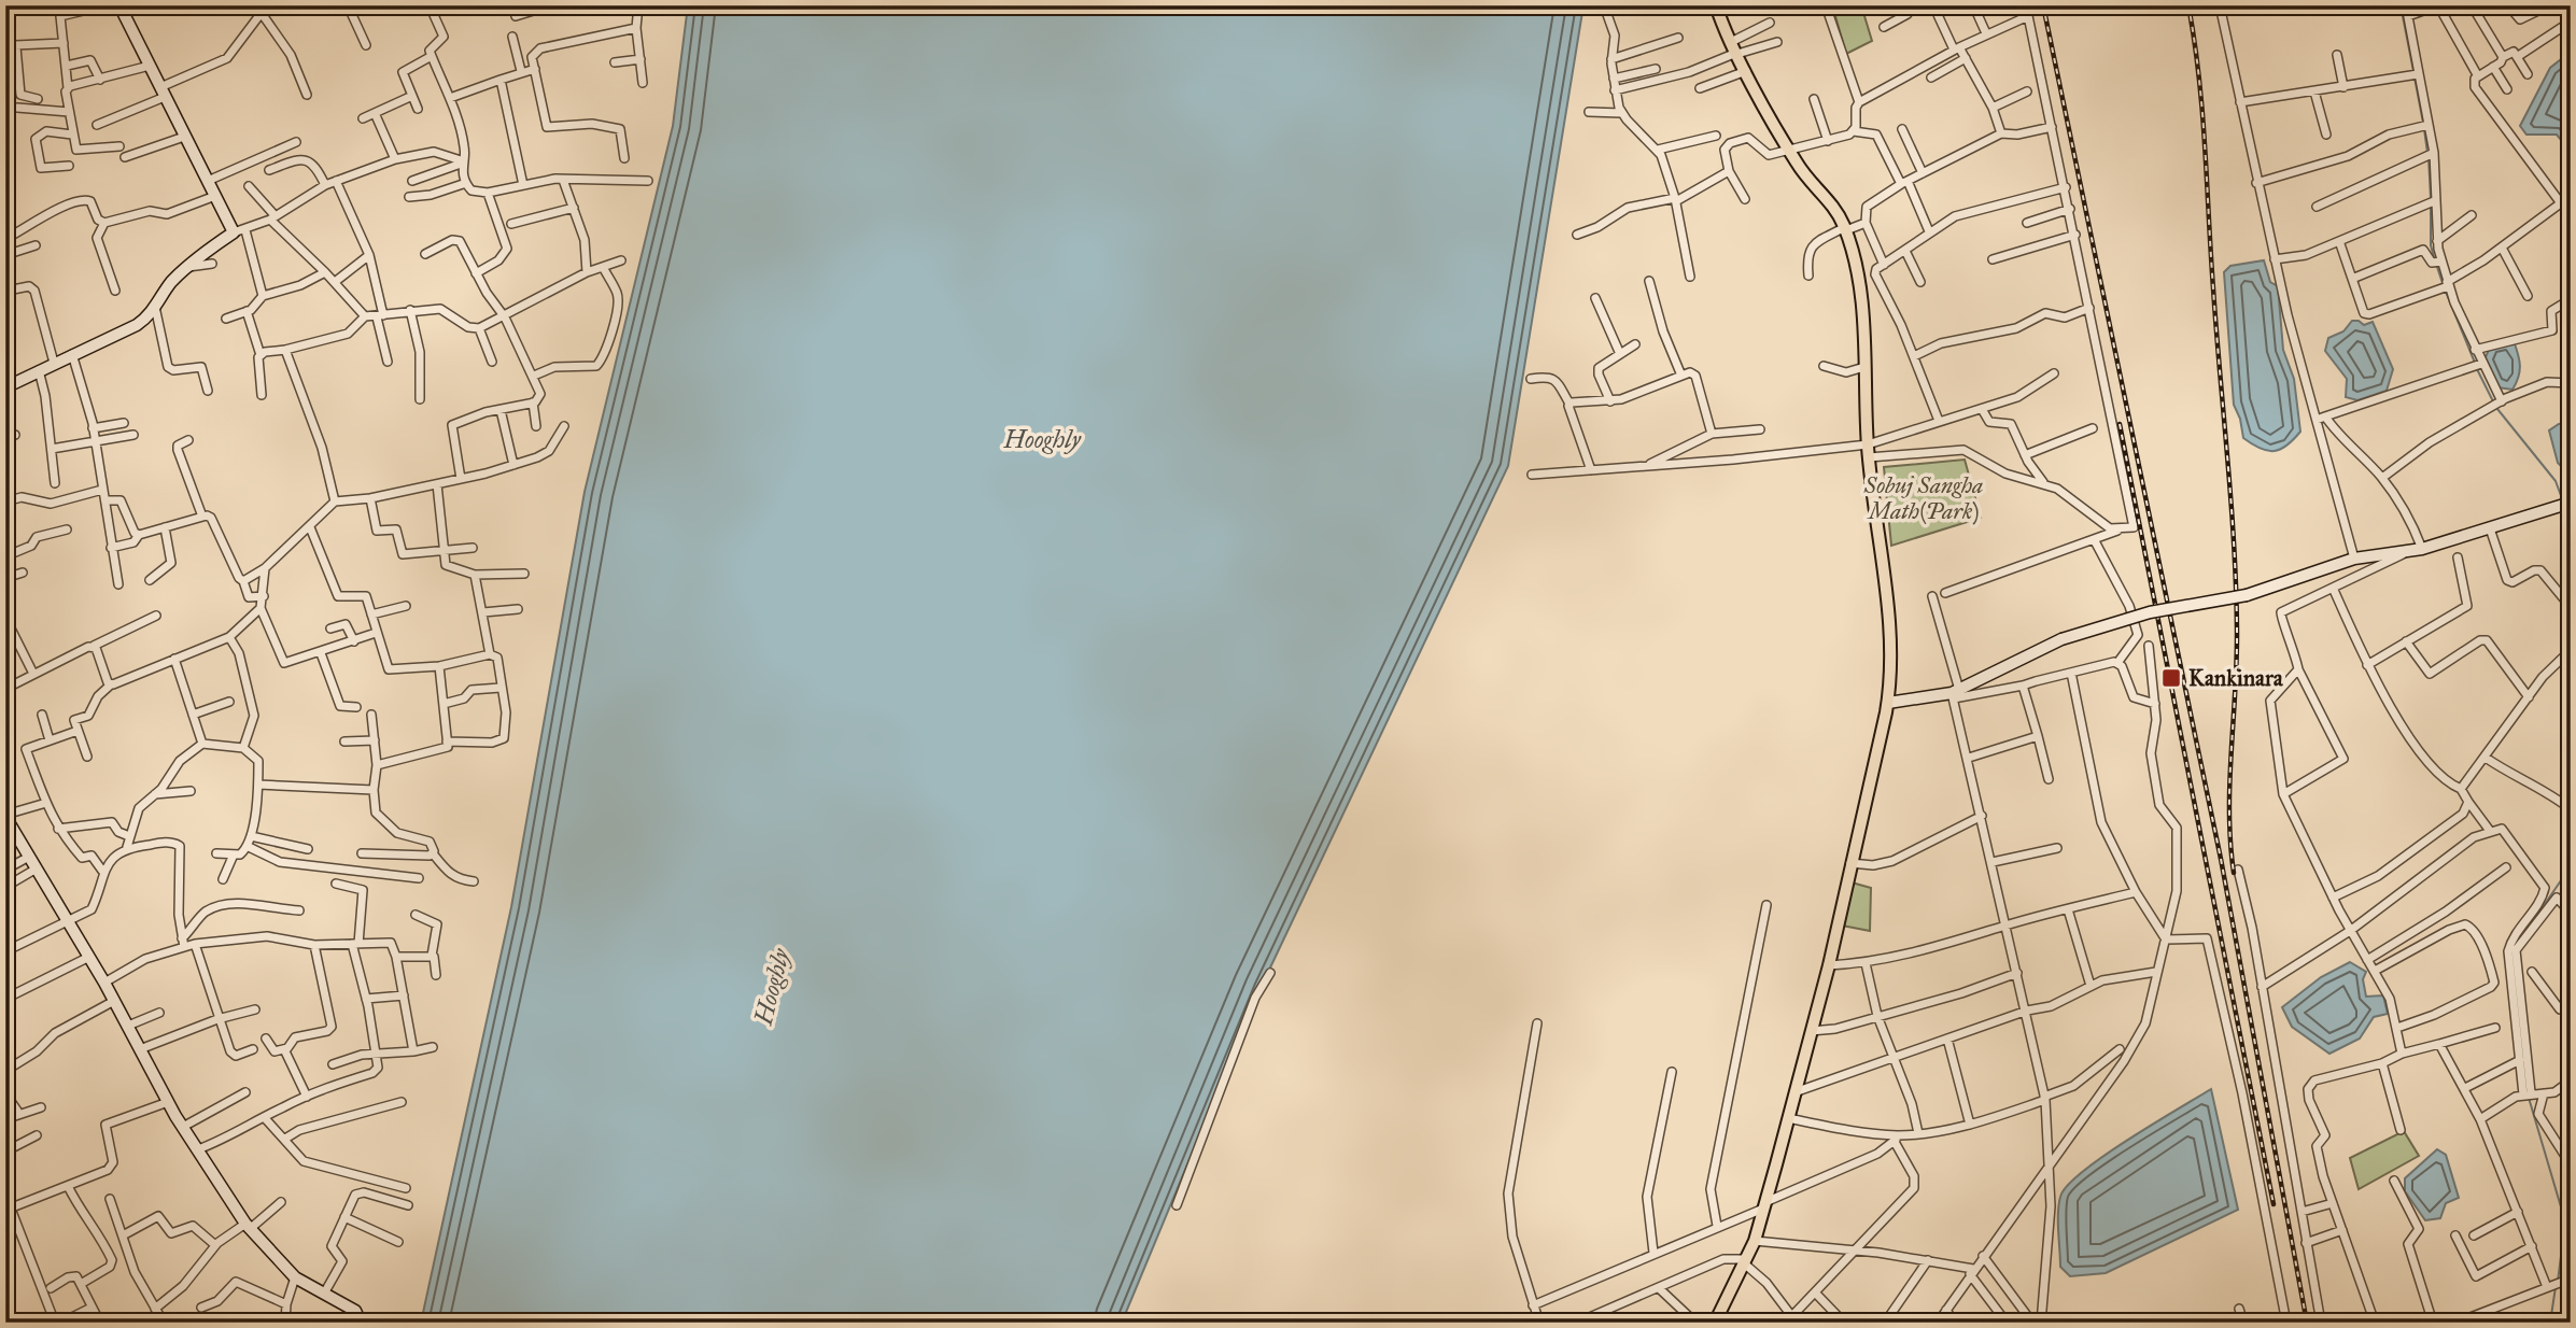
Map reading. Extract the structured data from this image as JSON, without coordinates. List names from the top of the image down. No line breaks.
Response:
{"water":["Hooghly"],"parks":["Sobuj Sangha Math(Park)"],"places":{"transit":["Kankinara"]}}
